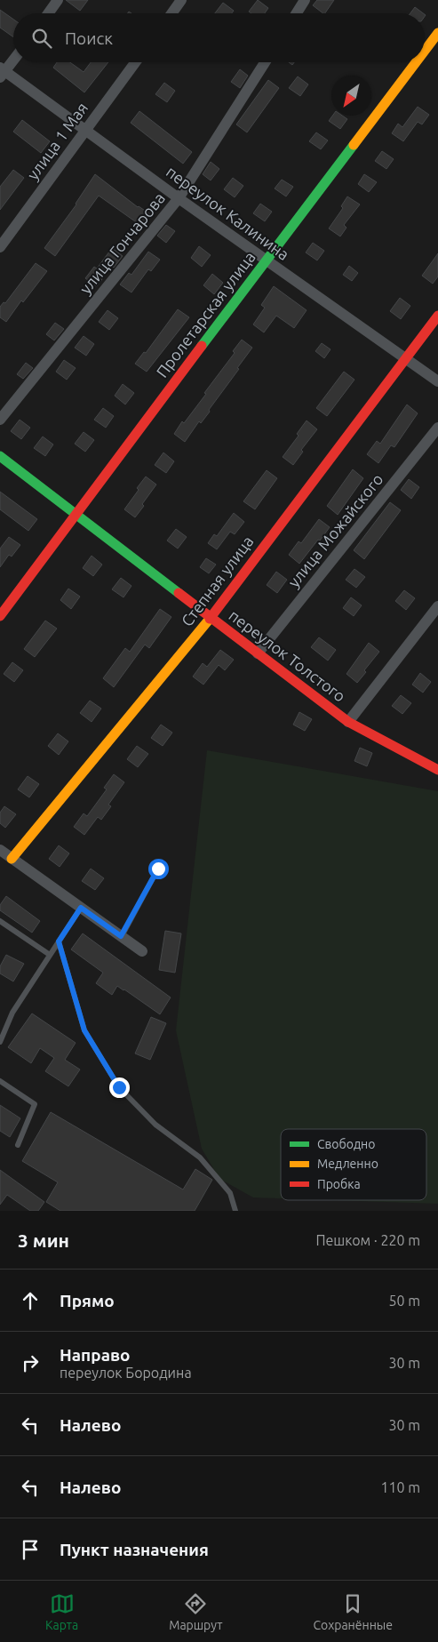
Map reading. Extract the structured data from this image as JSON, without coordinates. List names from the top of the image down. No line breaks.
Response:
{"streets":{"street":["улица 1 Мая","переулок Калинина","улица Гончарова","Пролетарская улица","улица Можайского","Степная улица","переулок Толстого"]},"crossings":[["улица 1 Мая","переулок Калинина"],["переулок Калинина","улица Гончарова"],["переулок Калинина","Пролетарская улица"],["переулок Калинина","Степная улица"],["Пролетарская улица","переулок Толстого"],["улица Можайского","переулок Толстого"],["Степная улица","переулок Толстого"]],"legend":["Свободно","Медленно","Пробка"],"north":"bottom left","page":{"search":"Поиск","heading":["3 мин","Пешком · 220 m"],"list":[["Прямо","50 m"],["Направо","переулок Бородина","30 m"],["Налево","30 m"],["Налево","110 m"],"Пункт назначения"],"nav":["Карта","Маршрут","Сохранённые"]}}
